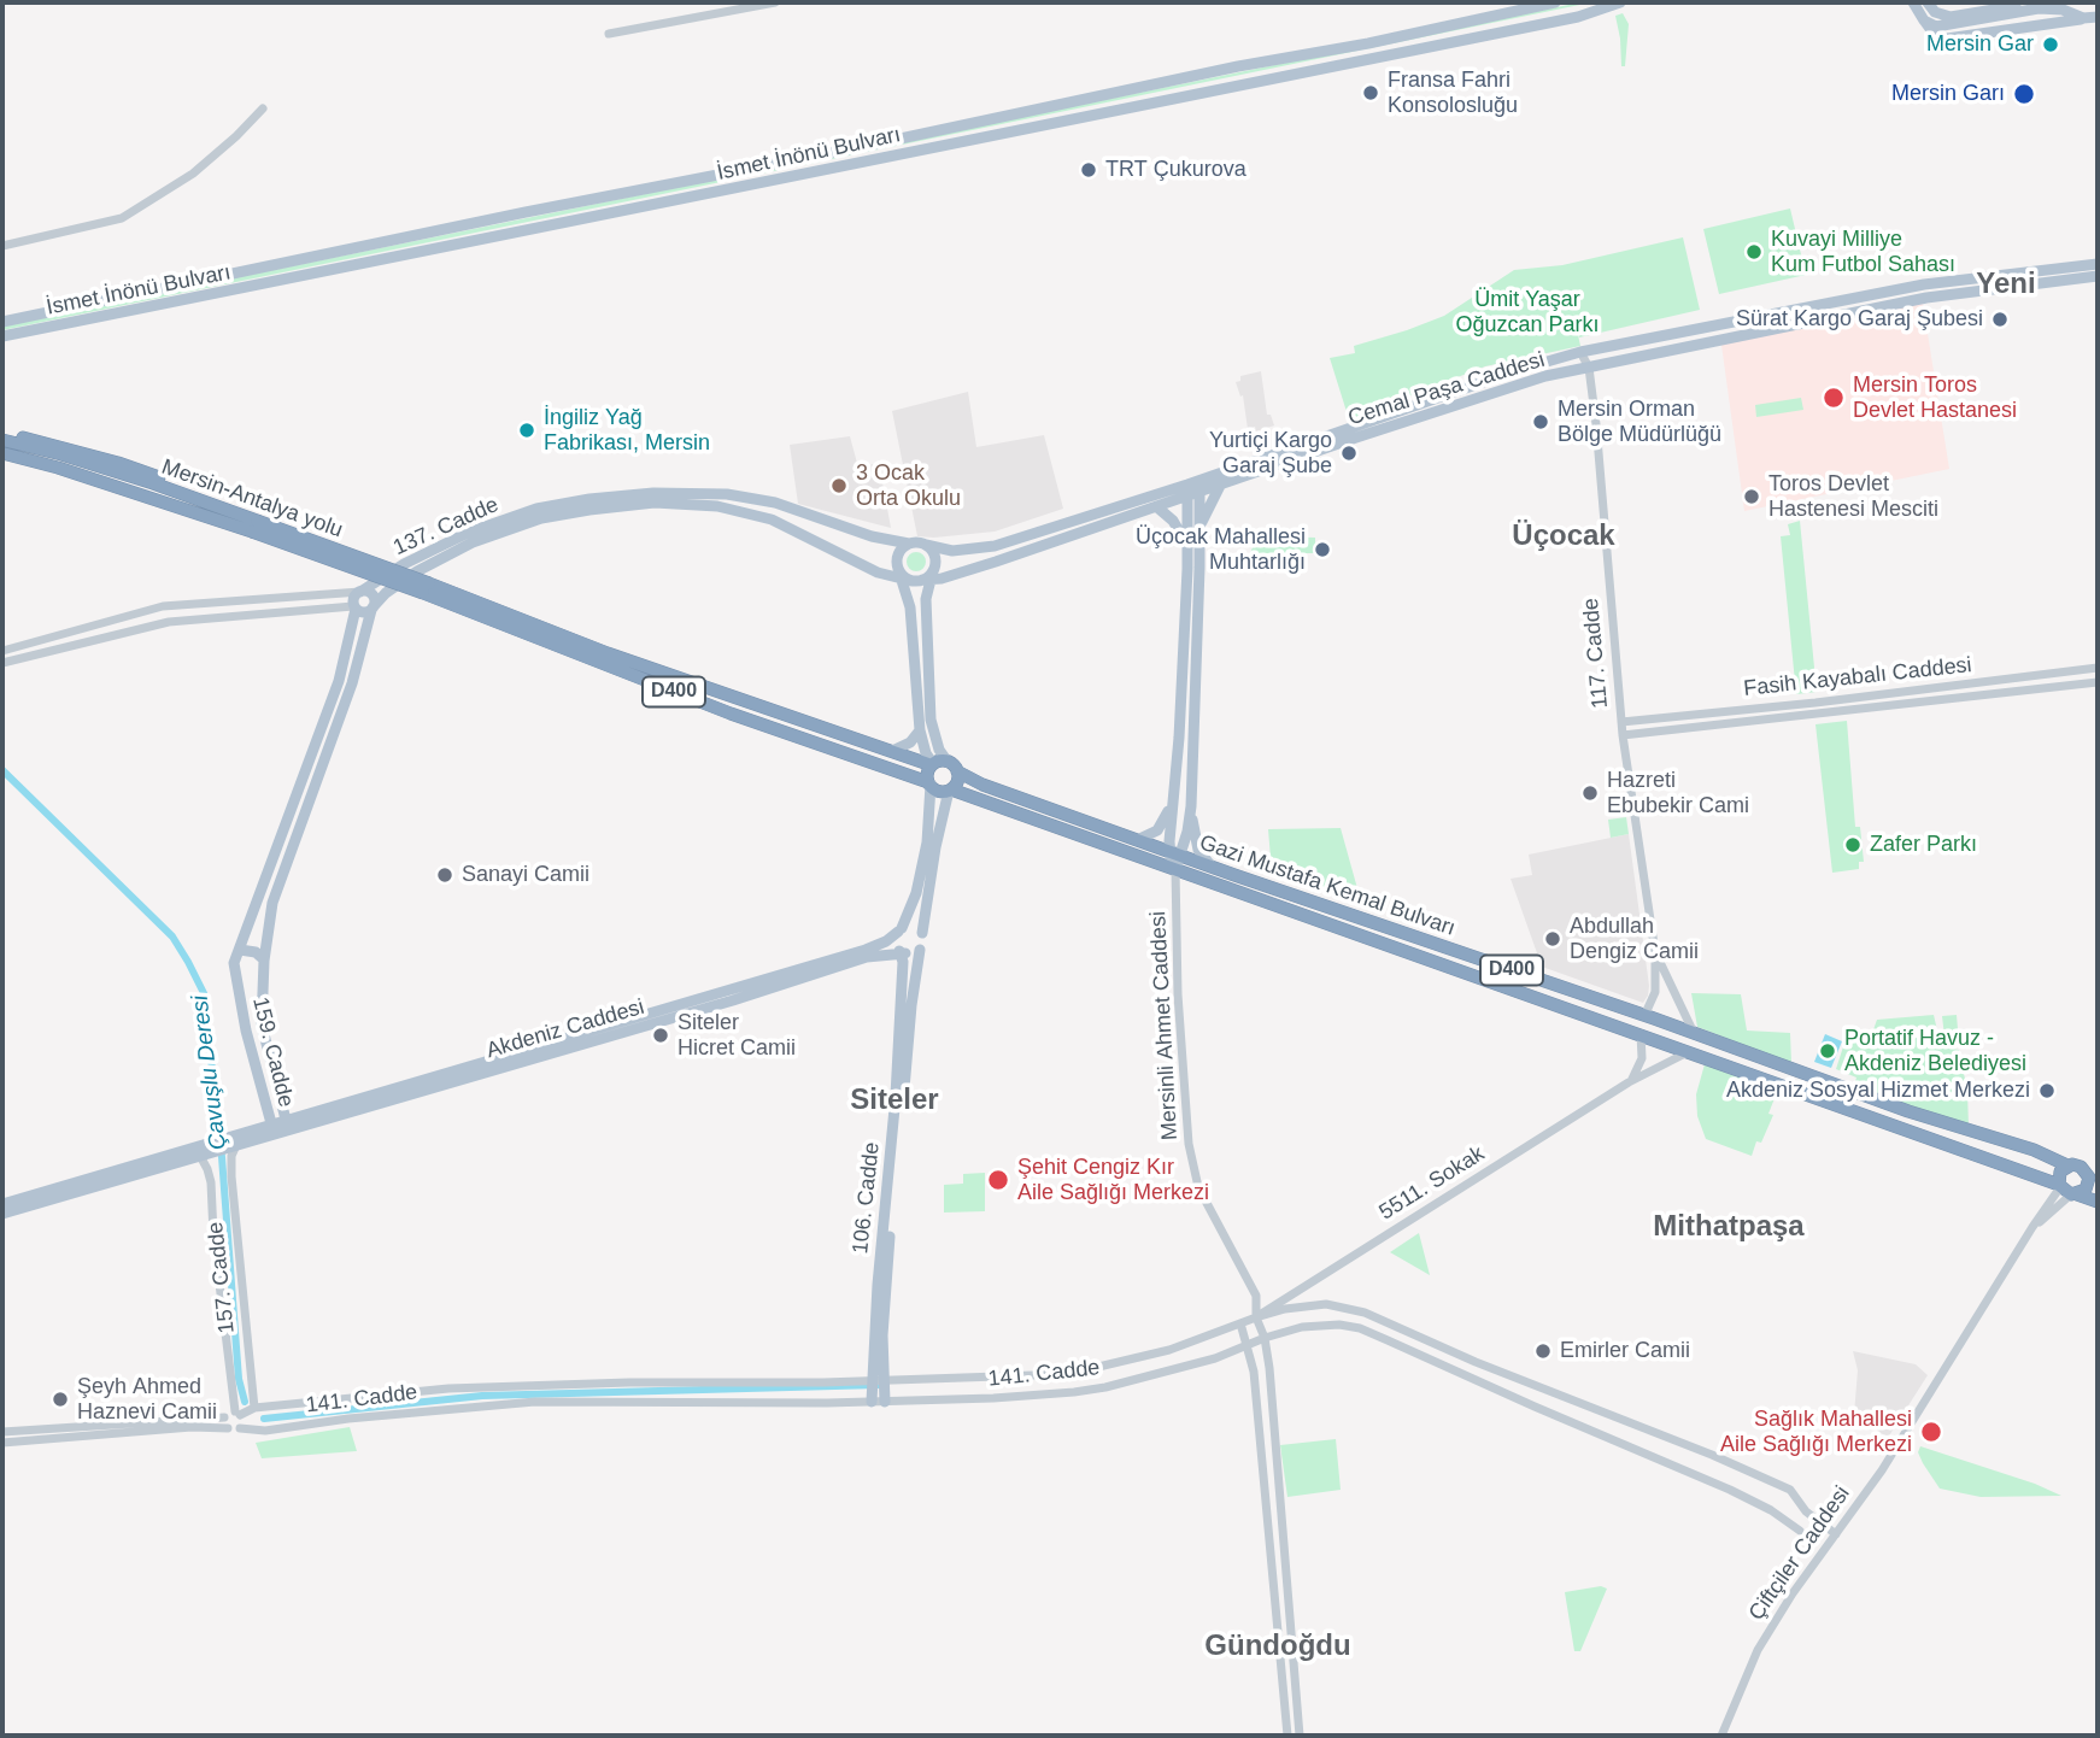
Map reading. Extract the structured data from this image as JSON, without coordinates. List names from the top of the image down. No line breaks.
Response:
{"streets":{"highway":["Mersin-Antalya yolu","D400","Gazi Mustafa Kemal Bulvarı"],"main road":["İsmet İnönü Bulvarı","Cemal Paşa Caddesi","137. Cadde","Mersinli Ahmet Caddesi","Akdeniz Caddesi","159. Cadde","106. Cadde"],"street":["117. Cadde","Fasih Kayabalı Caddesi","5511. Sokak","157. Cadde","141. Cadde","Çiftçiler Caddesi"]},"crossings":[["Cemal Paşa Caddesi","137. Cadde"],["Cemal Paşa Caddesi","117. Cadde"],["Cemal Paşa Caddesi","Mersinli Ahmet Caddesi"],["Mersin-Antalya yolu","D400"],["137. Cadde","159. Cadde"],["117. Cadde","Fasih Kayabalı Caddesi"],["117. Cadde","Gazi Mustafa Kemal Bulvarı"],["D400","Gazi Mustafa Kemal Bulvarı"],["Gazi Mustafa Kemal Bulvarı","Mersinli Ahmet Caddesi"],["Gazi Mustafa Kemal Bulvarı","5511. Sokak"],["Gazi Mustafa Kemal Bulvarı","Çiftçiler Caddesi"],["Mersinli Ahmet Caddesi","5511. Sokak"],["Mersinli Ahmet Caddesi","141. Cadde"],["Akdeniz Caddesi","159. Cadde"],["Akdeniz Caddesi","106. Cadde"],["Akdeniz Caddesi","157. Cadde"],["5511. Sokak","141. Cadde"],["106. Cadde","141. Cadde"],["157. Cadde","141. Cadde"]],"districts":["Yeni","Üçocak","Siteler","Mithatpaşa","Gündoğdu"],"water":["Çavuşlu Deresi"],"parks":["Ümit Yaşar Oğuzcan Parkı"],"places":["Mersin Gar","Fransa Fahri Konsolosluğu","Mersin Garı","TRT Çukurova","Kuvayi Milliye Kum Futbol Sahası","Sürat Kargo Garaj Şubesi","Mersin Toros Devlet Hastanesi","Mersin Orman Bölge Müdürlüğü","İngiliz Yağ Fabrikası, Mersin","Yurtiçi Kargo Garaj Şube","3 Ocak Orta Okulu","Toros Devlet Hastenesi Mesciti","Üçocak Mahallesi Muhtarlığı","Hazreti Ebubekir Cami","Zafer Parkı","Sanayi Camii","Abdullah Dengiz Camii","Siteler Hicret Camii","Portatif Havuz - Akdeniz Belediyesi","Akdeniz Sosyal Hizmet Merkezi","Şehit Cengiz Kır Aile Sağlığı Merkezi","Emirler Camii","Şeyh Ahmed Haznevi Camii","Sağlık Mahallesi Aile Sağlığı Merkezi"]}
